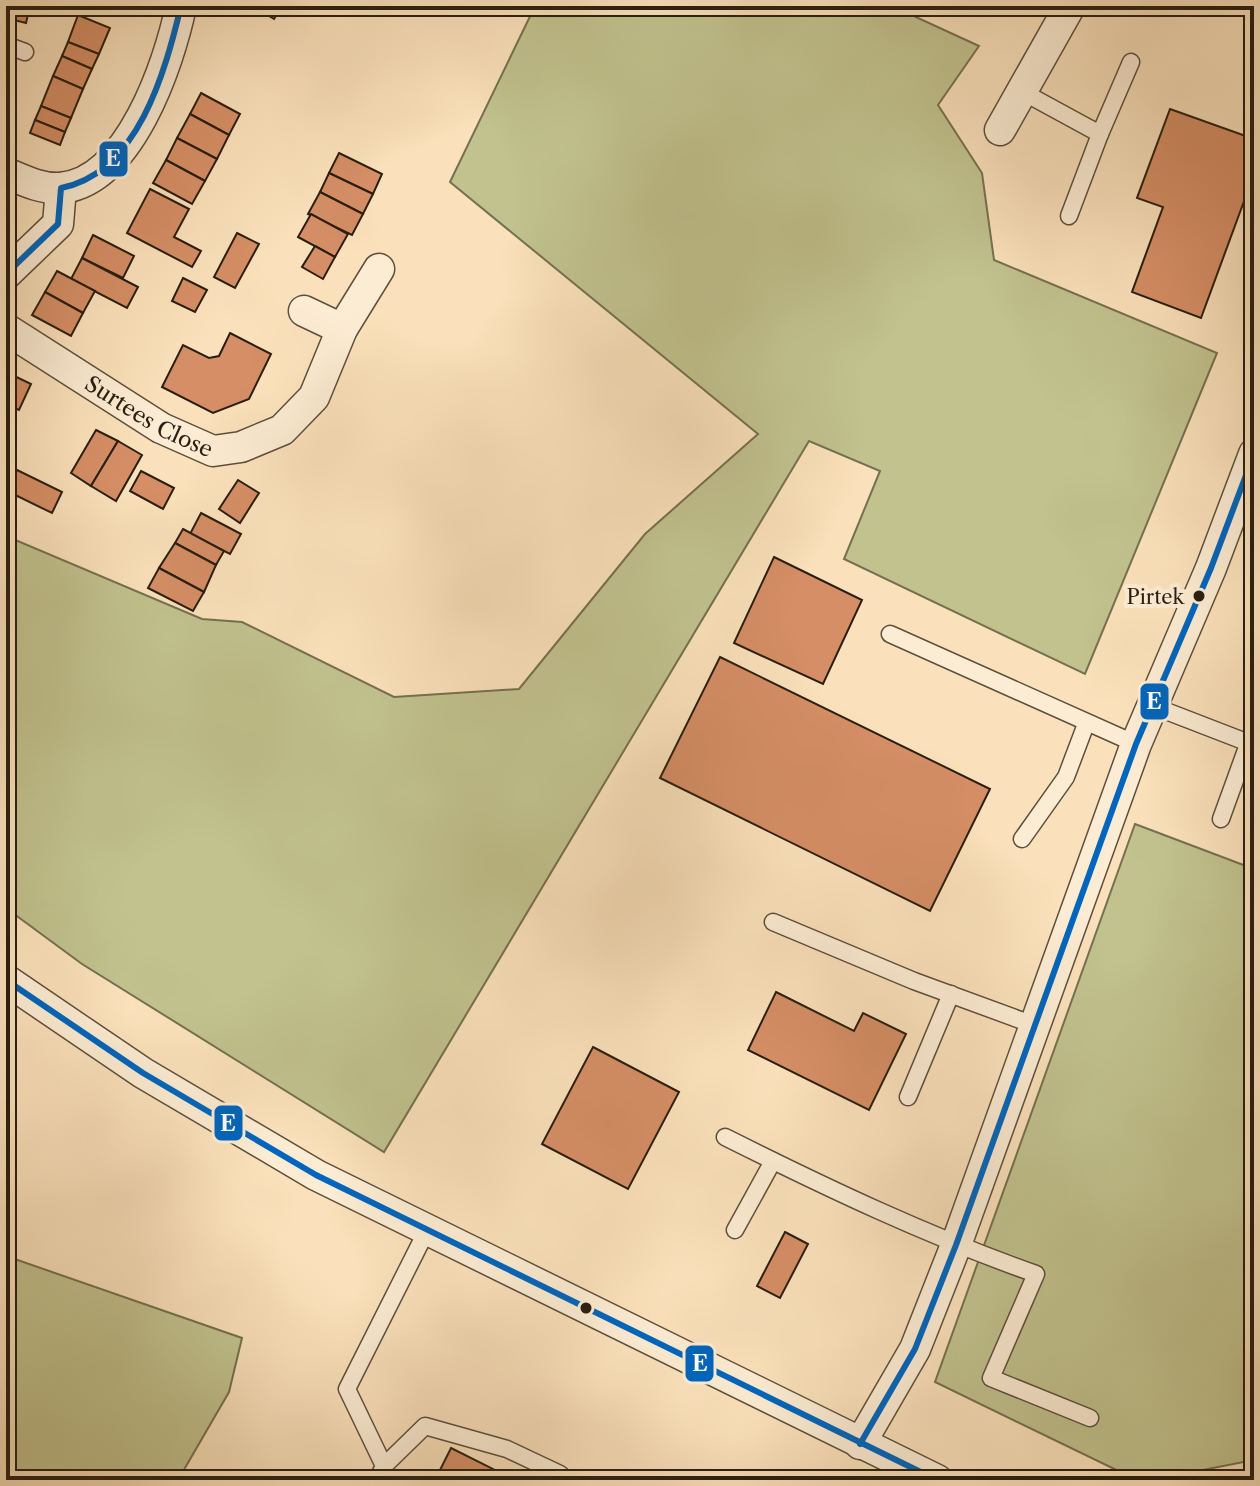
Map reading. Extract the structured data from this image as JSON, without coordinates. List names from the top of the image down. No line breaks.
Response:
{"streets":{"street":["Surtees Close"]},"places":["Pirtek"],"lines":["transit line E"]}
